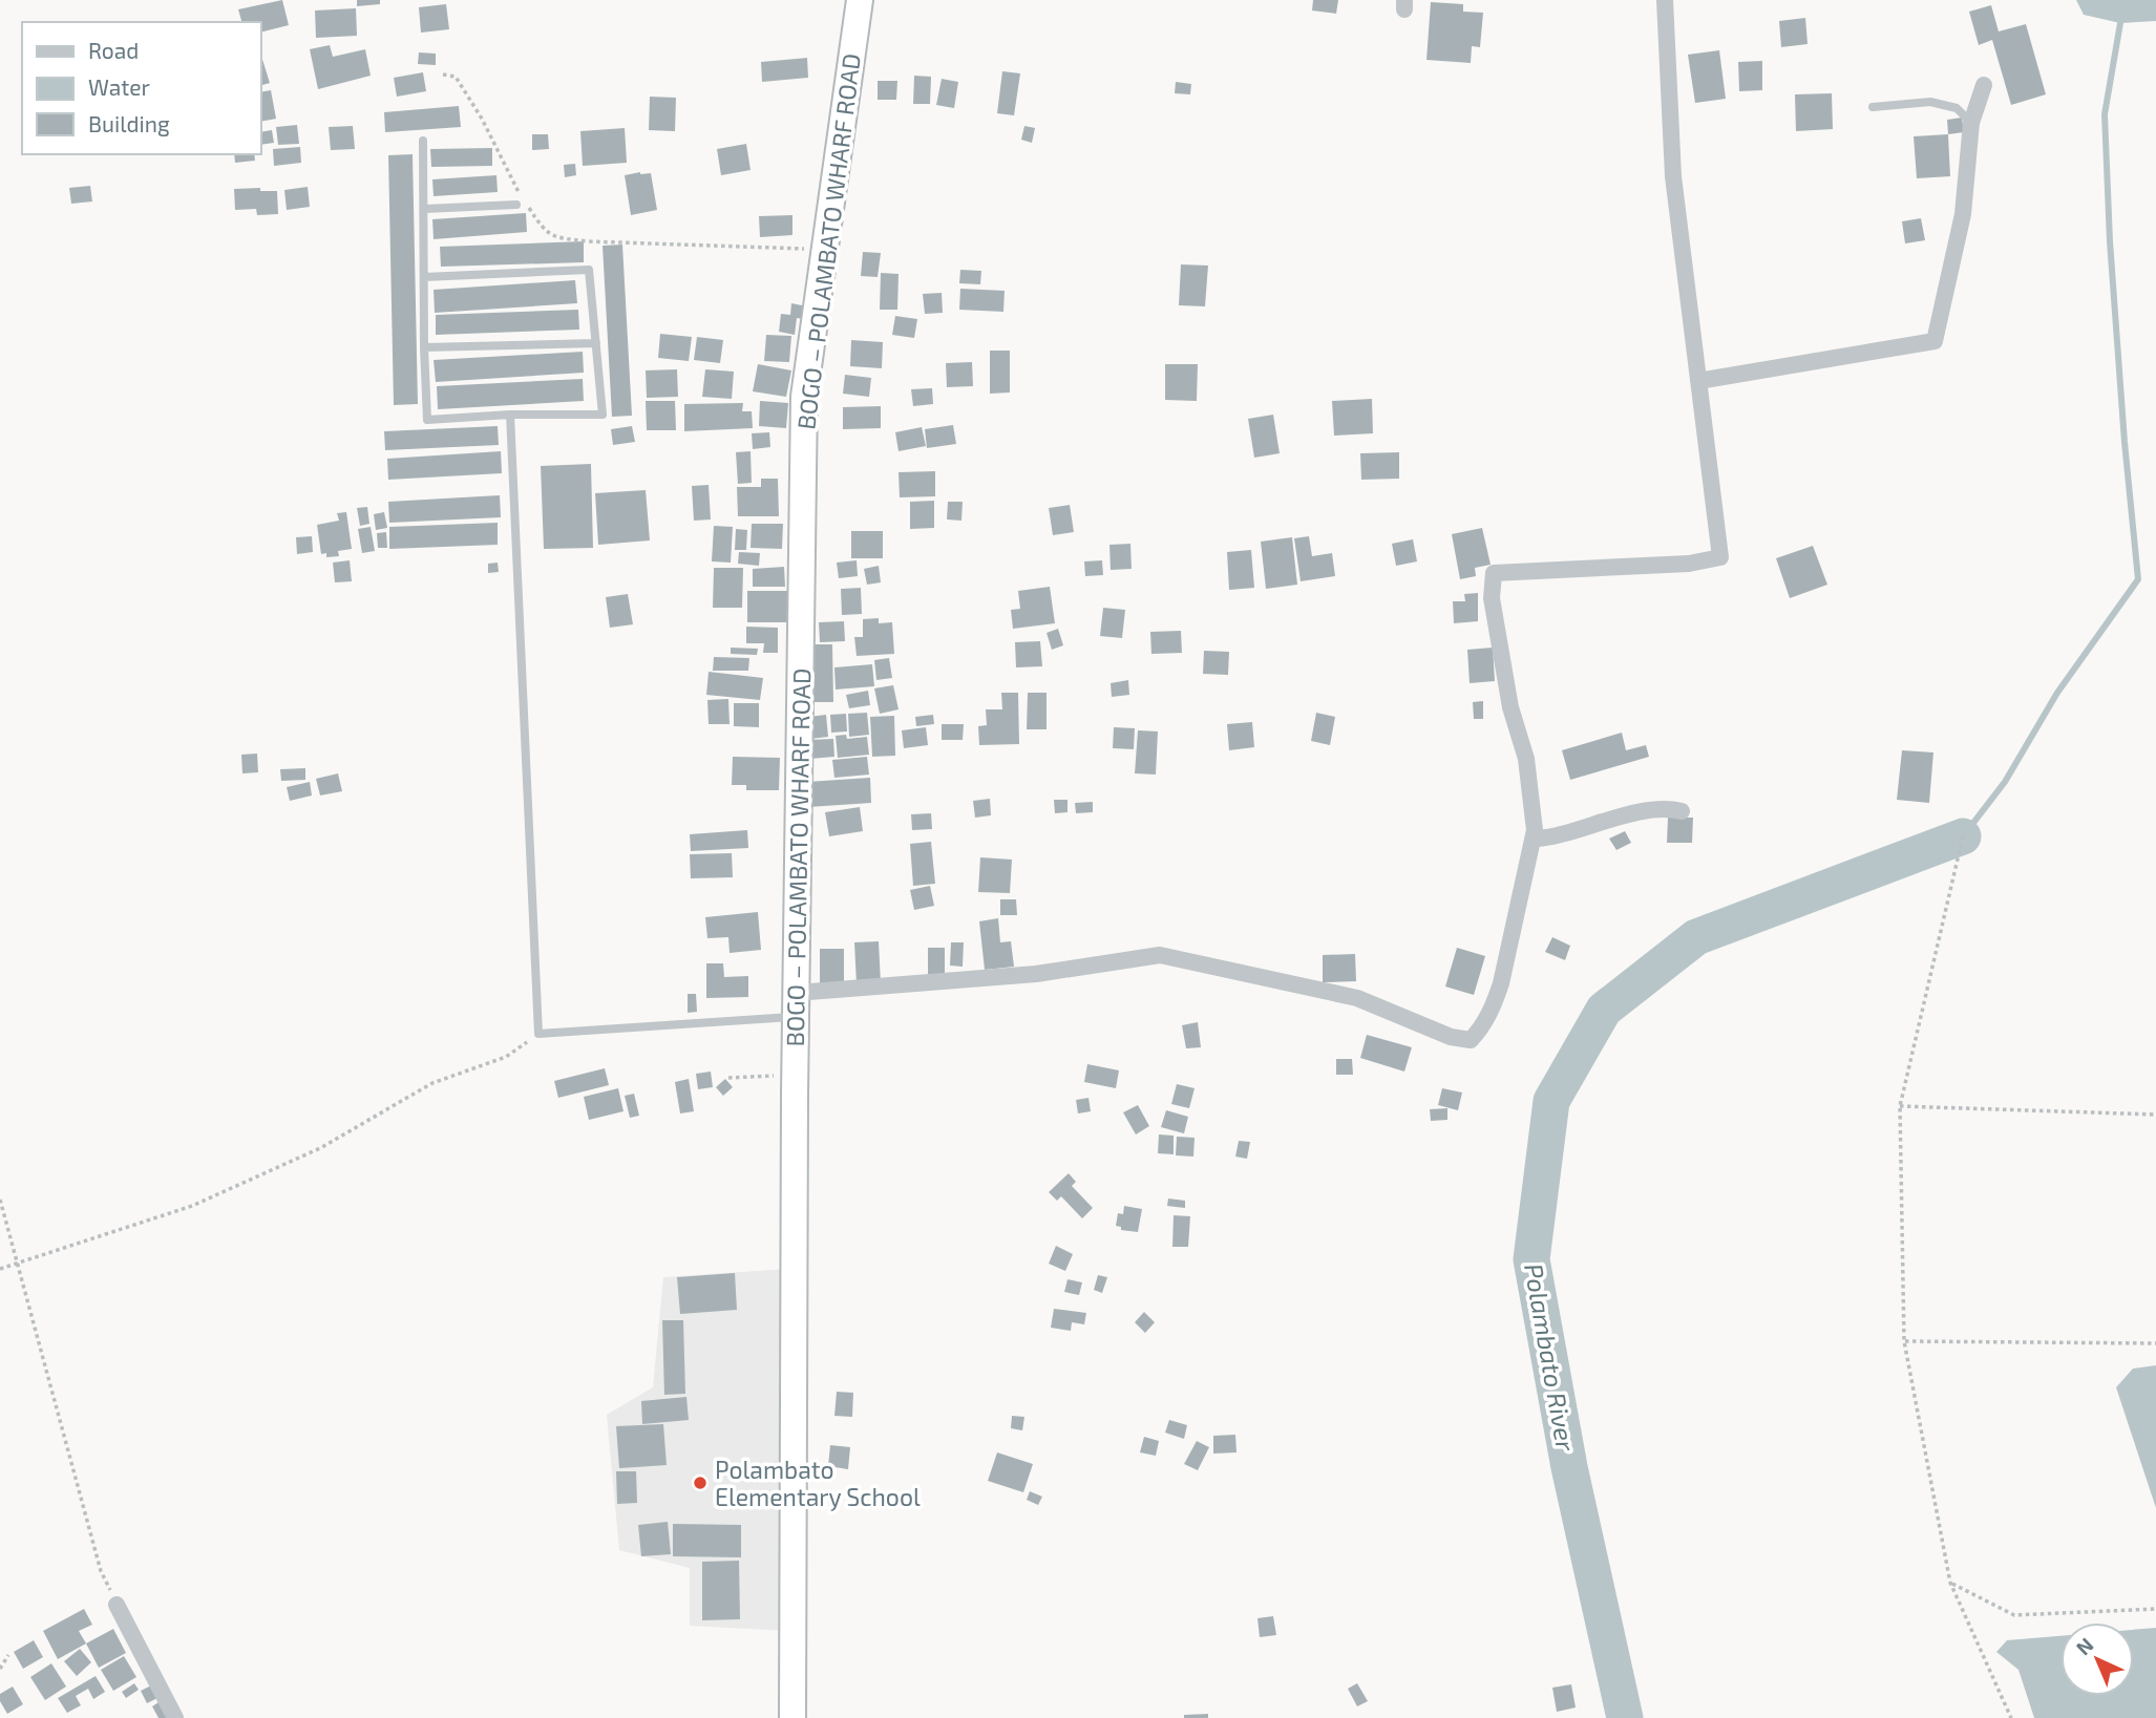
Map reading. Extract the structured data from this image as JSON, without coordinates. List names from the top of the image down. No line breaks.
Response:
{"streets":{"highway":["BOGO – POLAMBATO WHARF ROAD"]},"water":["Polambato River"],"places":["Polambato Elementary School"],"legend":["Road","Water","Building"],"north":"top left"}
